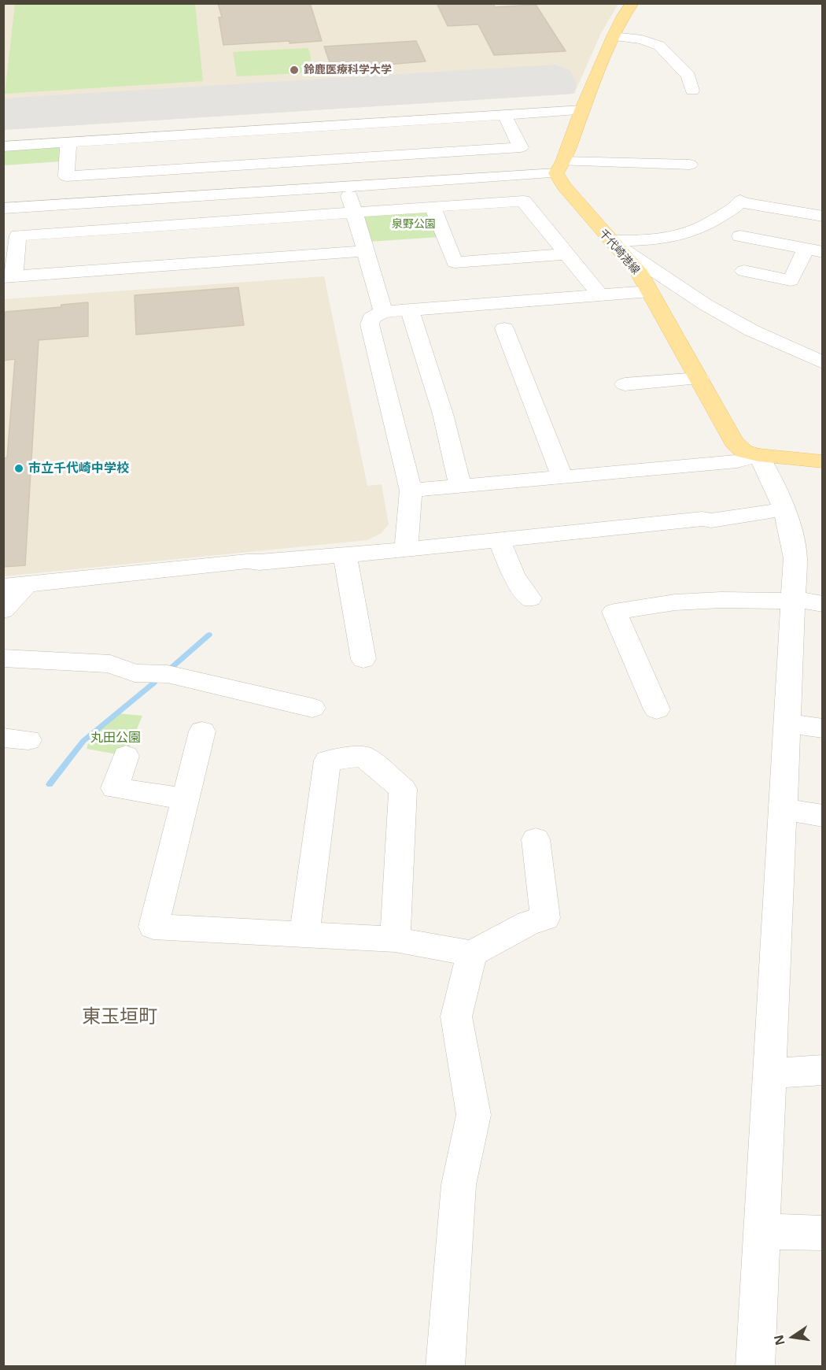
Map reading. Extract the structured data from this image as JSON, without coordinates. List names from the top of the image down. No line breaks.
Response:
{"streets":{"main road":["千代崎港線"]},"districts":["東玉垣町"],"parks":["泉野公園","丸田公園"],"places":["鈴鹿医療科学大学","市立千代崎中学校"],"north":"left"}
